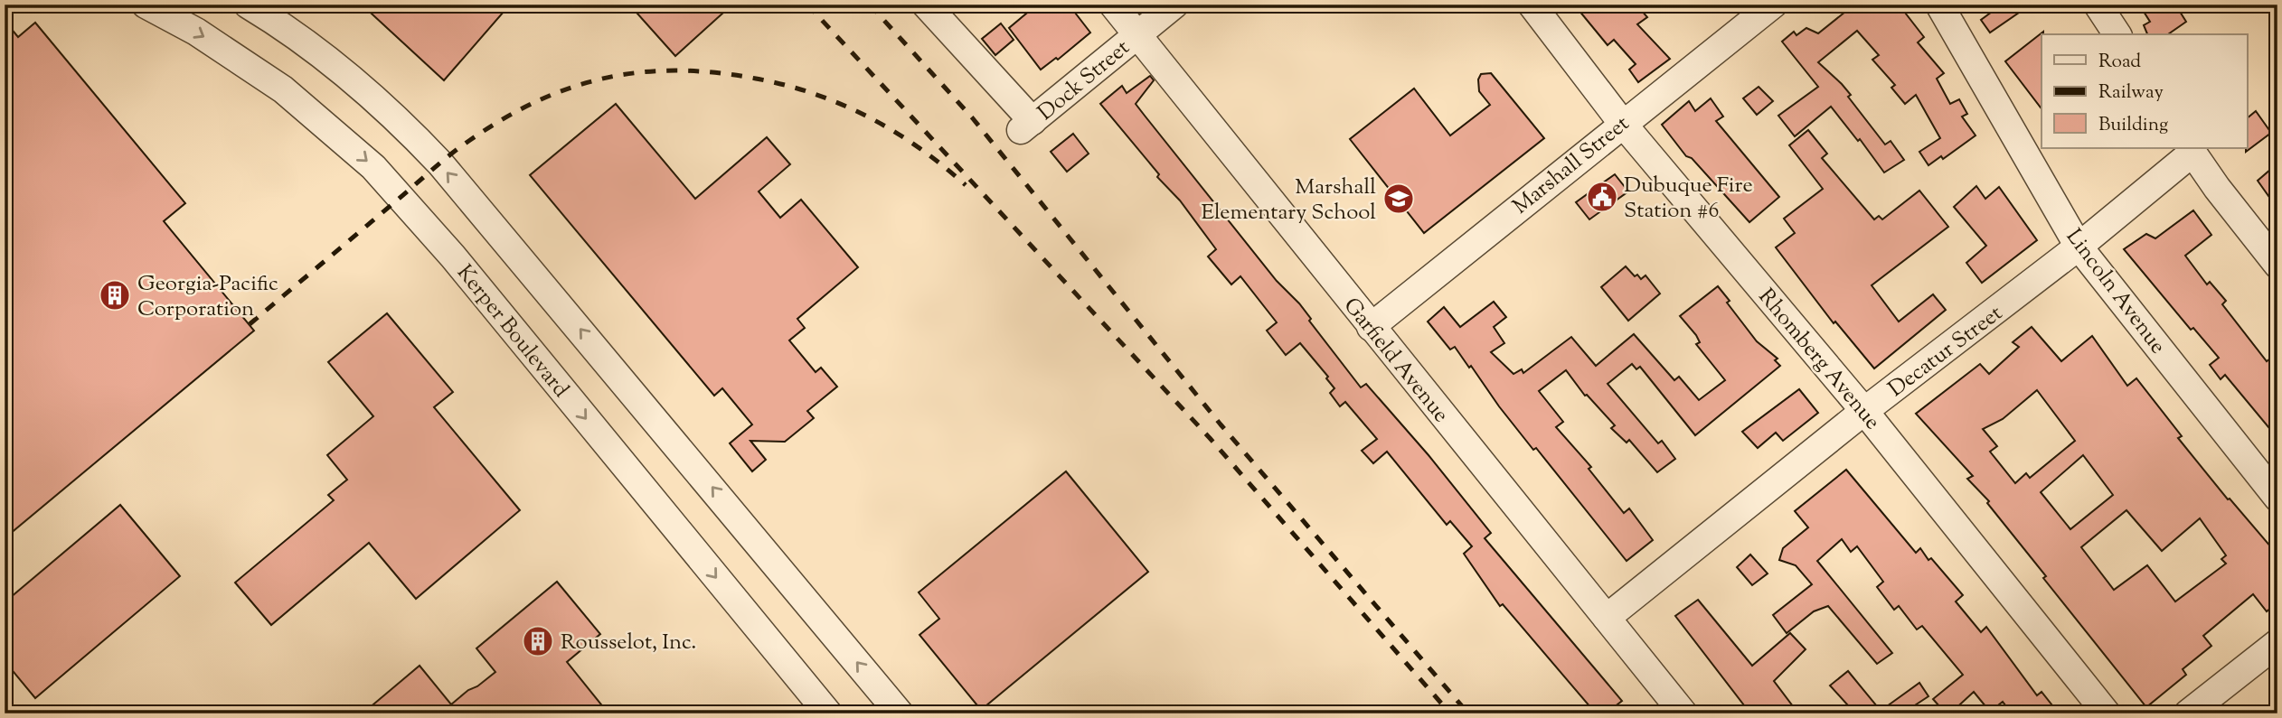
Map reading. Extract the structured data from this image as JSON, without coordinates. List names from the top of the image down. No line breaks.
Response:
{"streets":{"street":["Dock Street","Marshall Street","Lincoln Avenue","Kerper Boulevard","Decatur Street","Rhomberg Avenue","Garfield Avenue"]},"crossings":[["Dock Street","Garfield Avenue"],["Marshall Street","Rhomberg Avenue"],["Marshall Street","Garfield Avenue"],["Lincoln Avenue","Decatur Street"],["Decatur Street","Rhomberg Avenue"],["Decatur Street","Garfield Avenue"]],"places":{"public building":["Dubuque Fire Station #6"],"school or university":["Marshall Elementary School"],"building":["Georgia-Pacific Corporation","Rousselot, Inc."]},"legend":["Road","Railway","Building"]}
